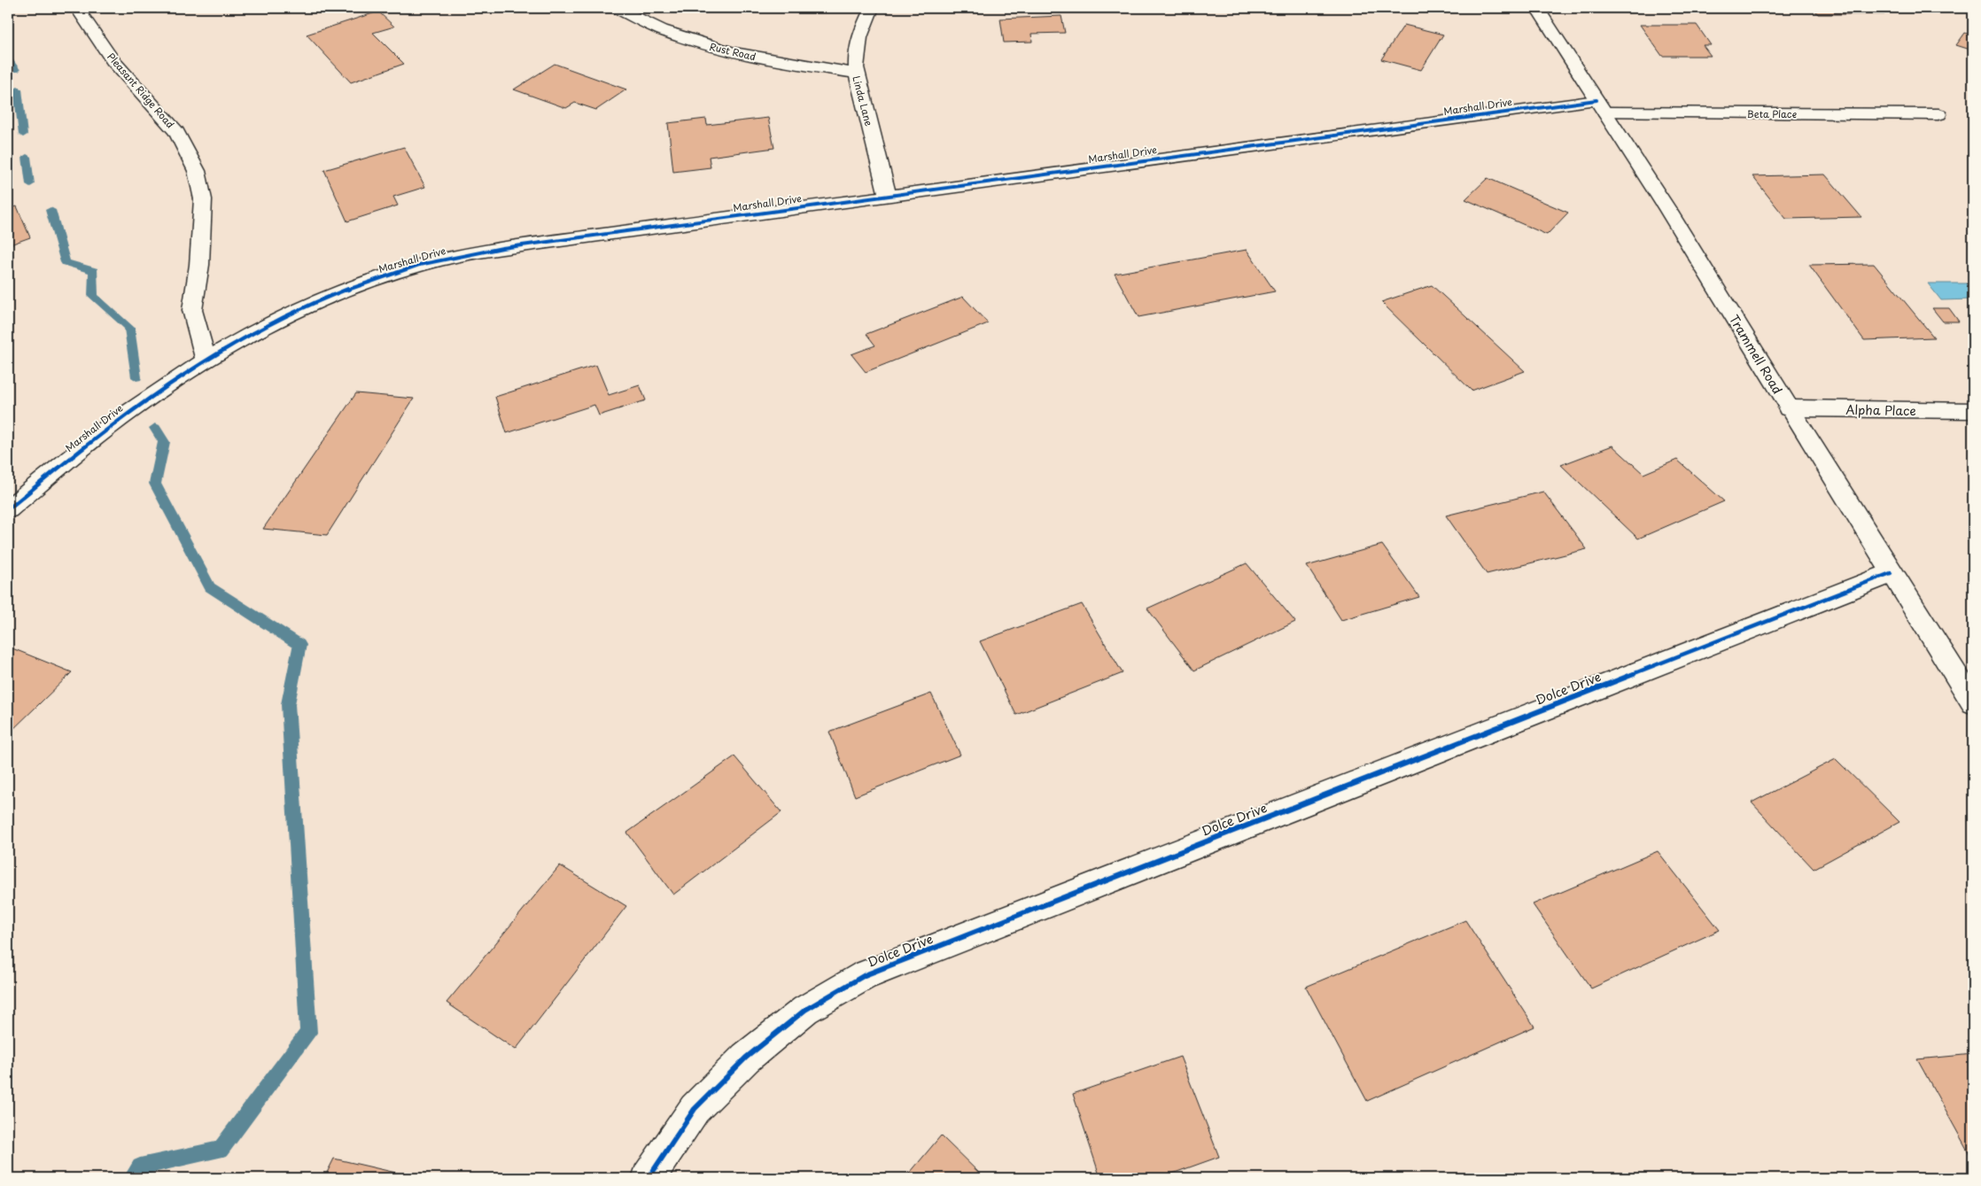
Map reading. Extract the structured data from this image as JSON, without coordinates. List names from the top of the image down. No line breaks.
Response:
{"streets":{"street":["Rust Road","Pleasant Ridge Road","Linda Lane","Marshall Drive","Beta Place","Trammell Road","Alpha Place","Dolce Drive"]},"crossings":[["Rust Road","Linda Lane"],["Pleasant Ridge Road","Marshall Drive"],["Linda Lane","Marshall Drive"],["Marshall Drive","Beta Place"],["Marshall Drive","Trammell Road"],["Beta Place","Trammell Road"],["Trammell Road","Alpha Place"],["Trammell Road","Dolce Drive"]]}
